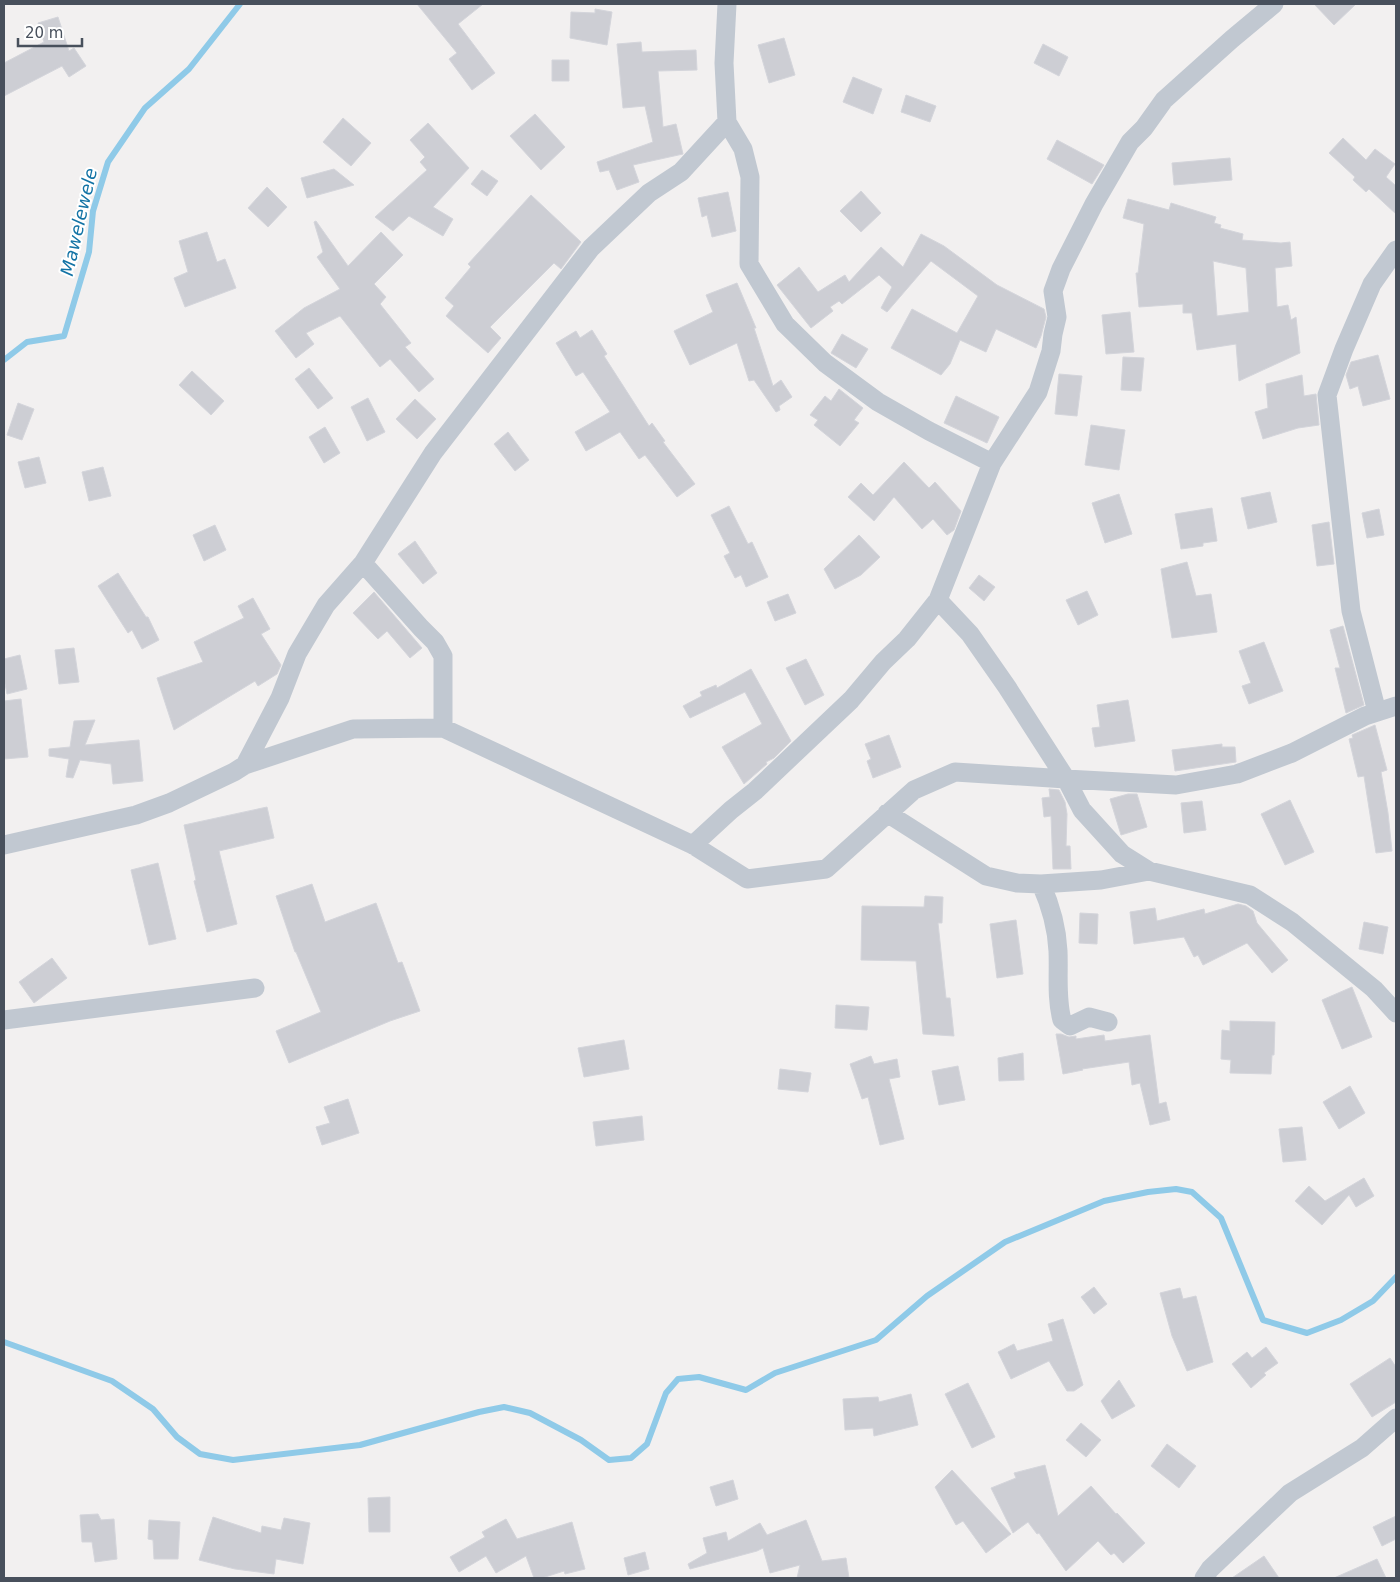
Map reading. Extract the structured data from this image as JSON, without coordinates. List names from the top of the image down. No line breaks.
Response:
{"water":["Mawelewele"],"scale_bar":"20 m"}
